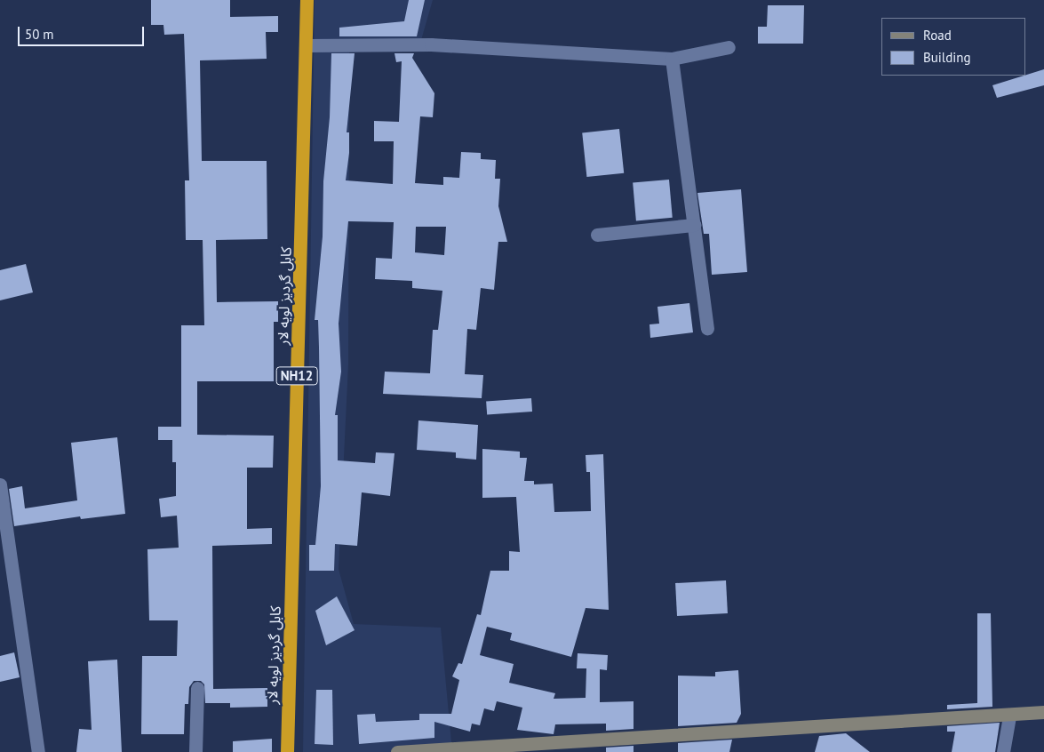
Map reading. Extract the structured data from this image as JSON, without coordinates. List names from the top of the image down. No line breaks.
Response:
{"streets":{"highway":["کابل گردیز لویه لار","NH12"]},"legend":["Road","Building"],"scale_bar":"50 m"}
